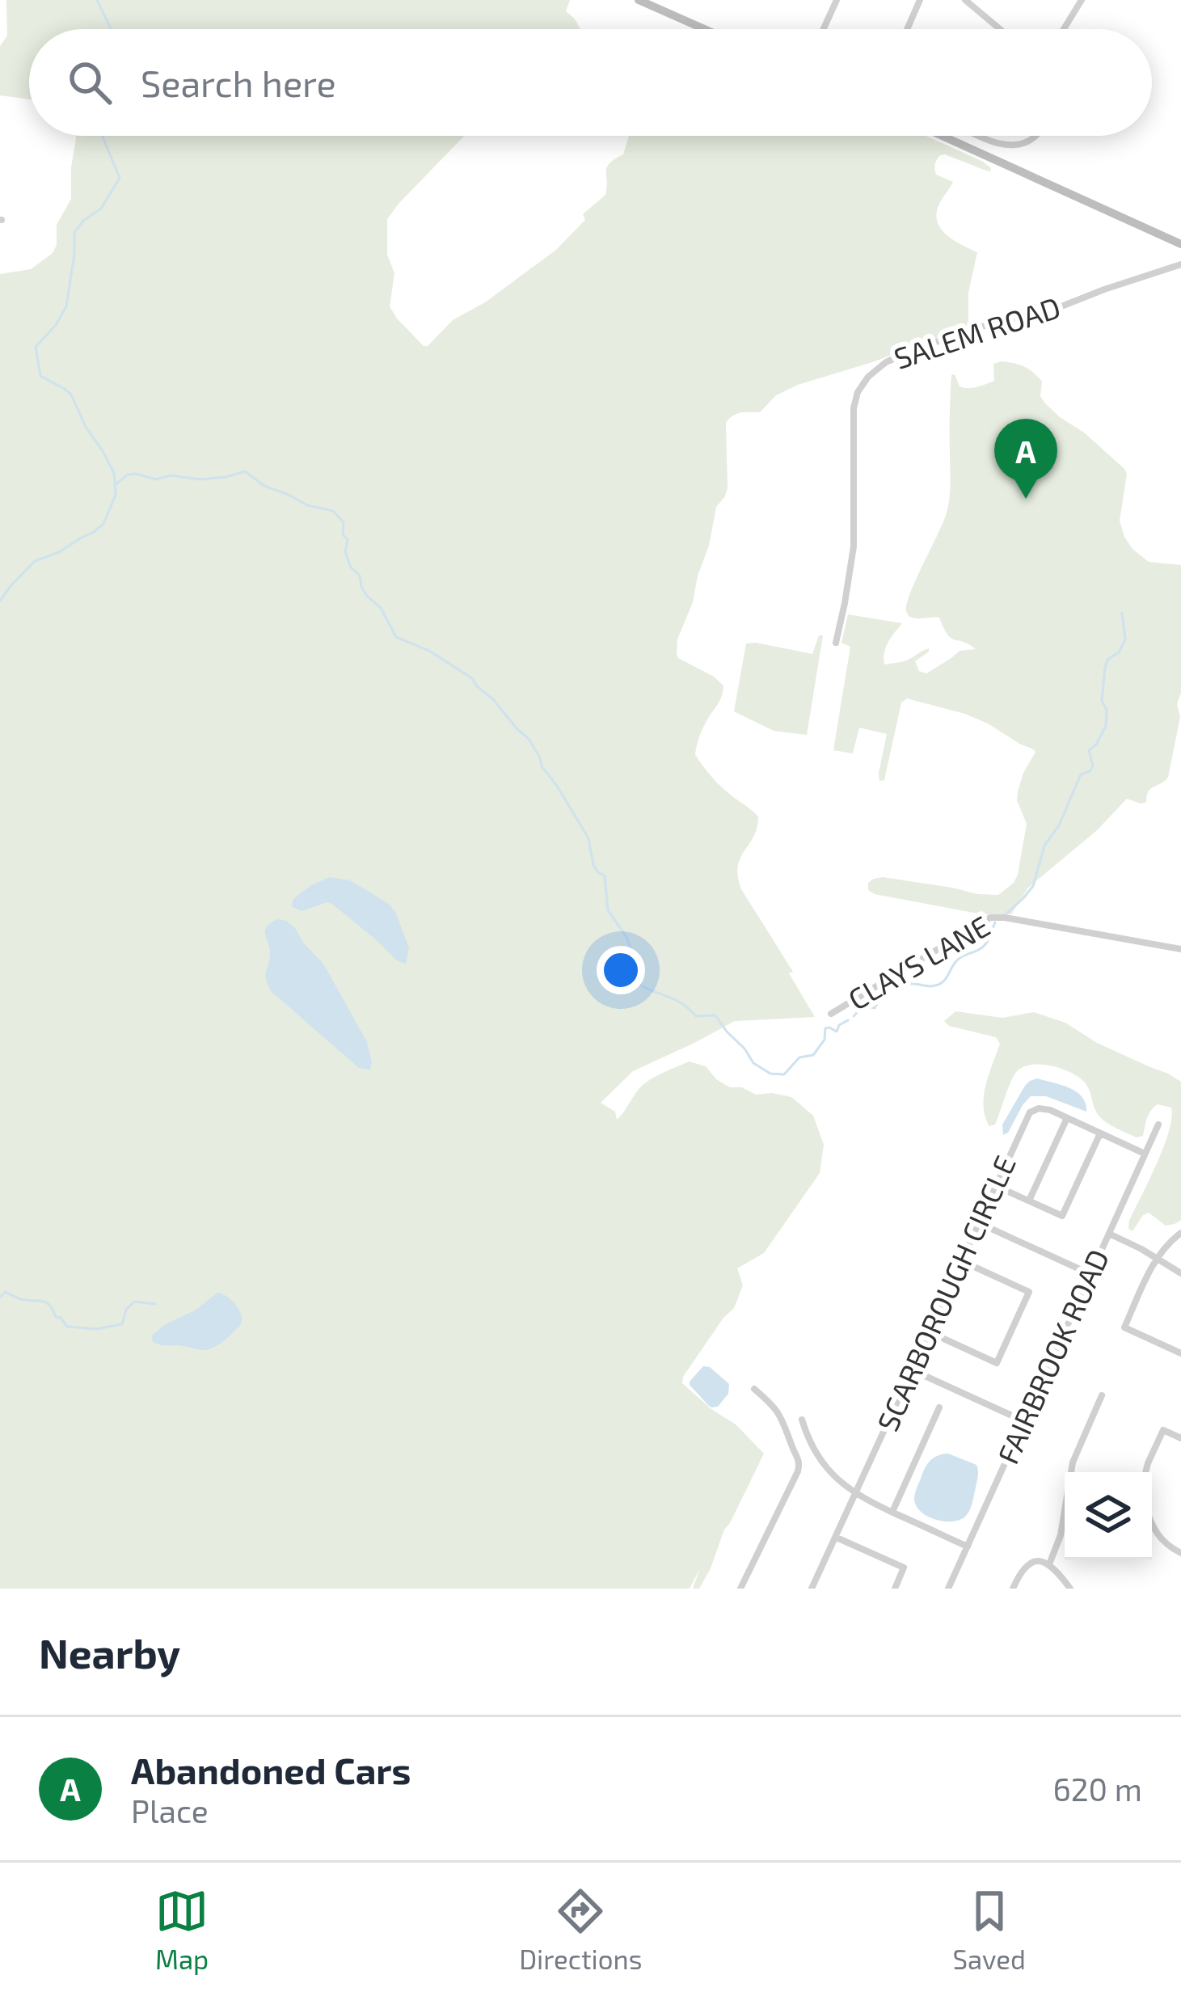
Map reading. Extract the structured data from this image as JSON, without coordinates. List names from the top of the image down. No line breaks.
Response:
{"streets":{"street":["SALEM ROAD","CLAYS LANE","SCARBOROUGH CIRCLE","FAIRBROOK ROAD"]},"crossings":[["SCARBOROUGH CIRCLE","FAIRBROOK ROAD"]],"page":{"search":"Search here","pins":"A","heading":"Nearby","list":[{"mark":"A","name":"Abandoned Cars","note":"Place","value":"620 m"}],"nav":["Map","Directions","Saved"]}}
